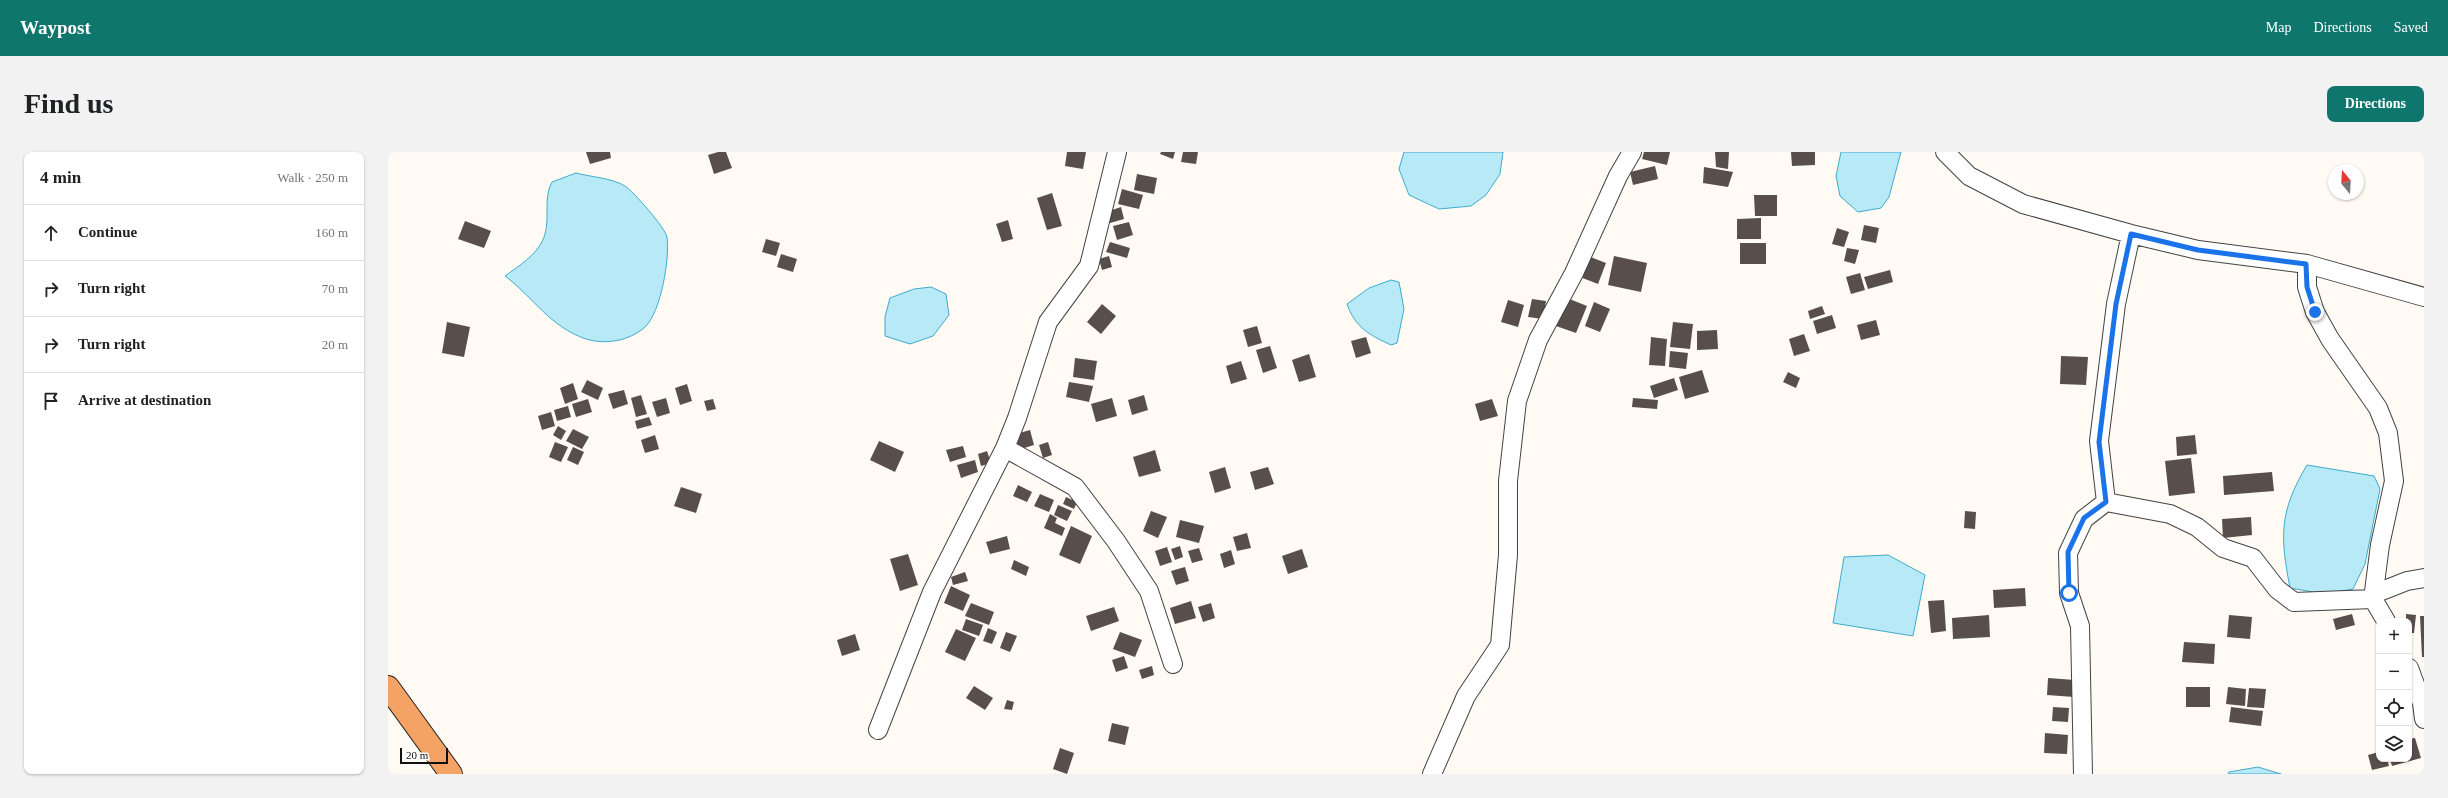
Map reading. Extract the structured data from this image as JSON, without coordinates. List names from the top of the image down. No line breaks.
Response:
{"scale_bar":"20 m","north":"top","page":{"header":"Waypost","nav":["Map","Directions","Saved"],"buttons":"Directions","title":"Find us","heading":["4 min","Walk · 250 m"],"list":[["Continue","160 m"],["Turn right","70 m"],["Turn right","20 m"],"Arrive at destination"],"map_buttons":["+","−"],"scale":"20 m"}}
